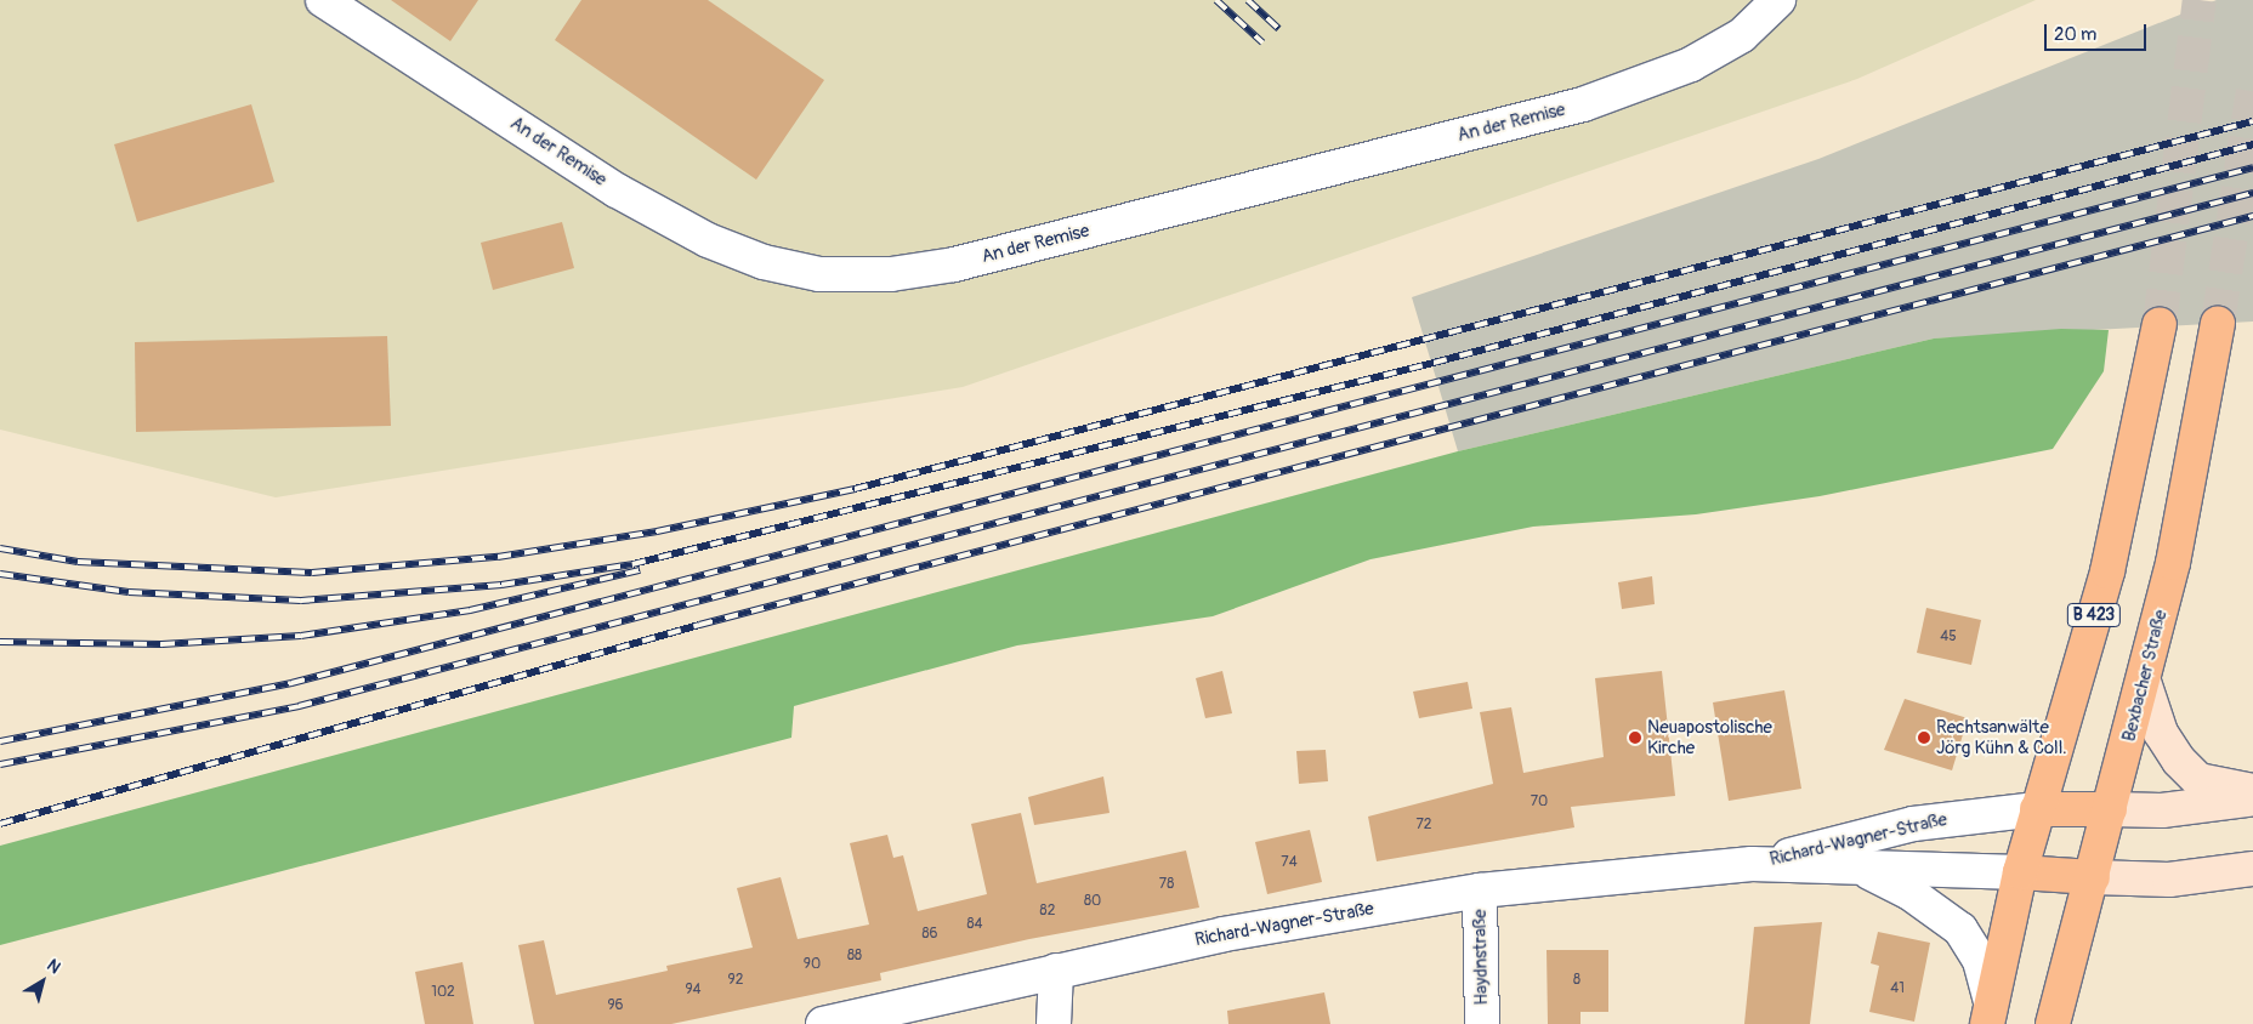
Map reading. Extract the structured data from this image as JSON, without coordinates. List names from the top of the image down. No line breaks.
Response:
{"streets":{"main road":["B 423","Bexbacher Straße"],"street":["An der Remise","Richard-Wagner-Straße","Haydnstraße"]},"crossings":[["B 423","Richard-Wagner-Straße"],["Richard-Wagner-Straße","Haydnstraße"]],"places":["Neuapostolische Kirche","Rechtsanwälte Jörg Kühn & Coll."],"house_numbers":["45","70","72","74","78","80","82","84","86","88","90","92","8","41","94","102","96"],"scale_bar":"20 m","north":"top right"}
